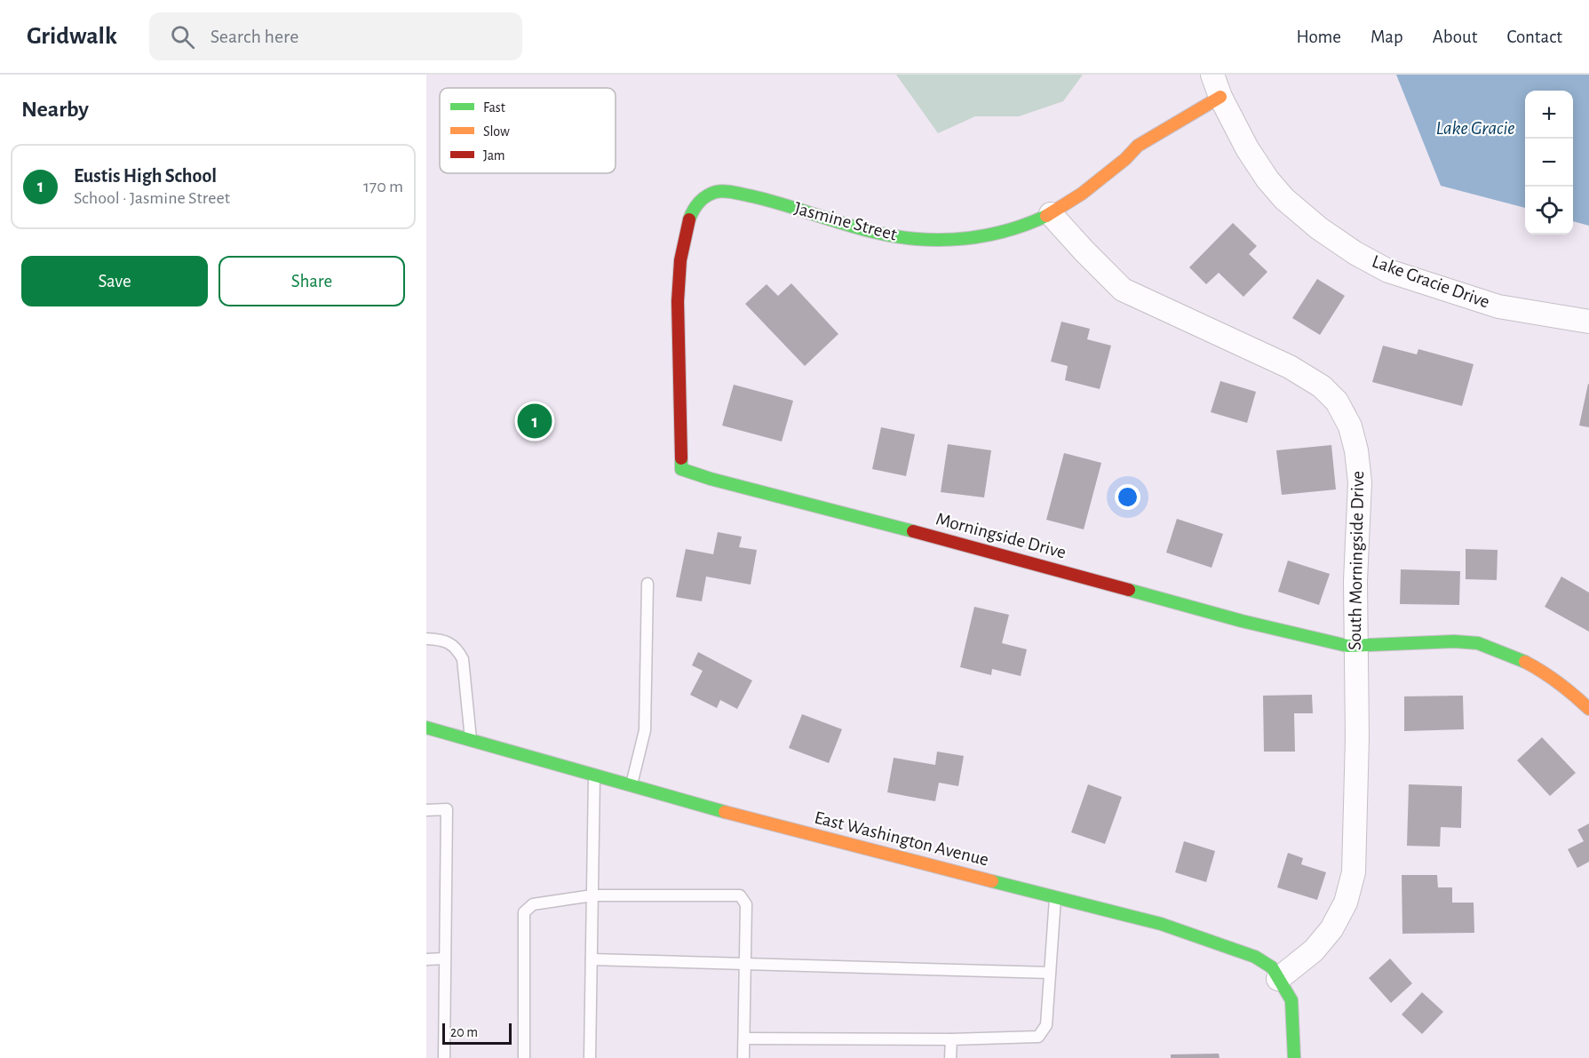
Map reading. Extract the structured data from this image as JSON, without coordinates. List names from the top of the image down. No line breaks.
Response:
{"streets":{"street":["Jasmine Street","Lake Gracie Drive","Morningside Drive","South Morningside Drive","East Washington Avenue"]},"crossings":[["Jasmine Street","Lake Gracie Drive"],["Jasmine Street","Morningside Drive"],["Jasmine Street","South Morningside Drive"],["Morningside Drive","South Morningside Drive"],["South Morningside Drive","East Washington Avenue"]],"water":["Lake Gracie"],"legend":["Fast","Slow","Jam"],"scale_bar":"20 m","page":{"header":"Gridwalk","search":"Search here","nav":["Home","Map","About","Contact"],"heading":"Nearby","map_buttons":["+","−"],"list":[{"mark":"1","name":"Eustis High School","note":"School · Jasmine Street","value":"170 m"}],"buttons":["Save","Share"],"pins":"1","scale":"20 m"}}
